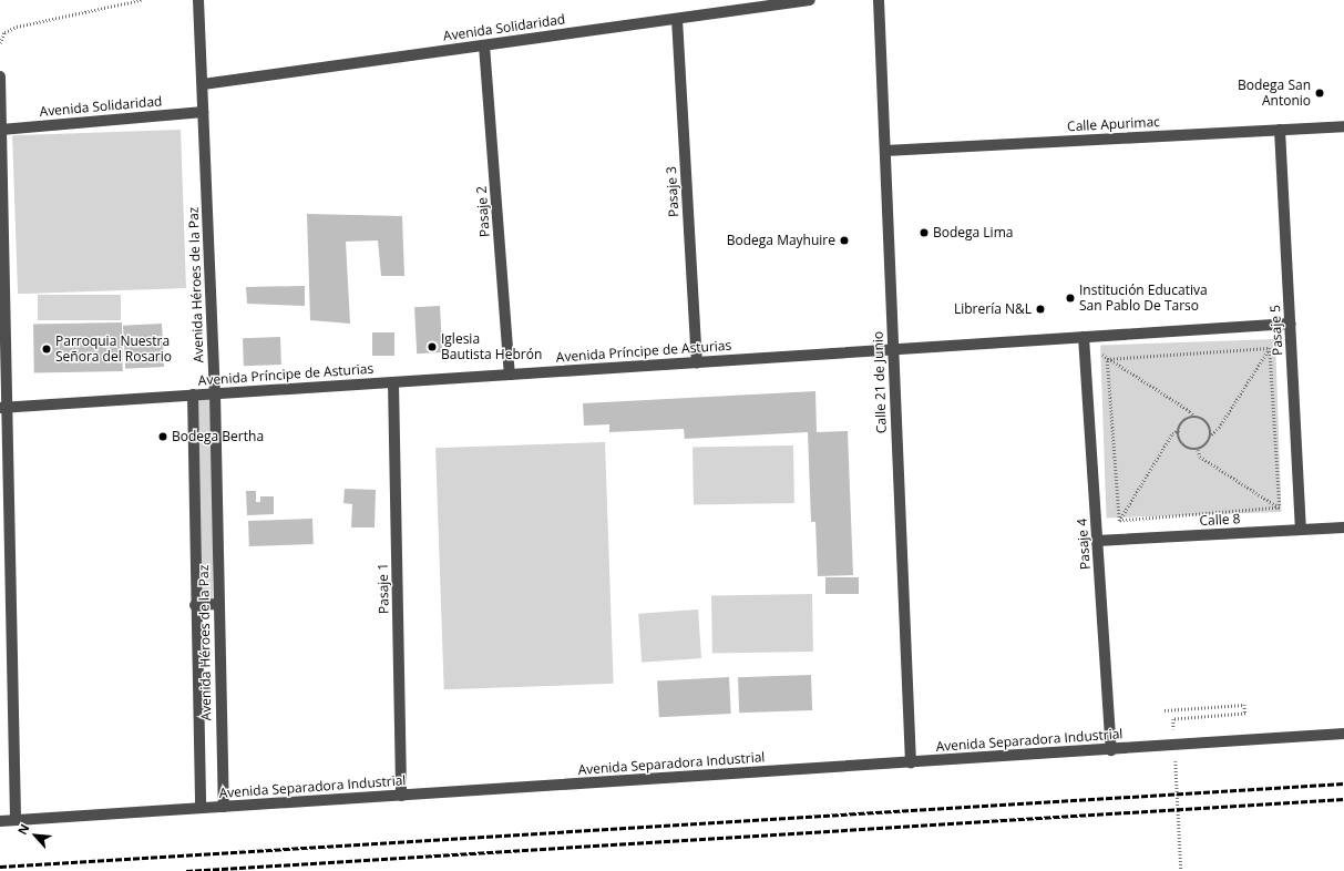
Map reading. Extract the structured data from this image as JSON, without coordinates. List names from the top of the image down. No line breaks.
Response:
{"streets":{"street":["Avenida Solidaridad","Calle Apurimac","Pasaje 3","Pasaje 2","Avenida Héroes de la Paz","Pasaje 5","Avenida Príncipe de Asturias","Calle 21 de Junio","Calle 8","Pasaje 4","Pasaje 1","Avenida Separadora Industrial"]},"crossings":[["Avenida Solidaridad","Pasaje 3"],["Avenida Solidaridad","Pasaje 2"],["Avenida Solidaridad","Avenida Héroes de la Paz"],["Calle Apurimac","Pasaje 5"],["Calle Apurimac","Calle 21 de Junio"],["Pasaje 3","Avenida Príncipe de Asturias"],["Pasaje 2","Avenida Príncipe de Asturias"],["Avenida Héroes de la Paz","Avenida Príncipe de Asturias"],["Avenida Héroes de la Paz","Avenida Separadora Industrial"],["Pasaje 5","Avenida Príncipe de Asturias"],["Pasaje 5","Calle 8"],["Avenida Príncipe de Asturias","Calle 21 de Junio"],["Avenida Príncipe de Asturias","Pasaje 4"],["Avenida Príncipe de Asturias","Pasaje 1"],["Calle 21 de Junio","Avenida Separadora Industrial"],["Calle 8","Pasaje 4"],["Pasaje 4","Avenida Separadora Industrial"],["Pasaje 1","Avenida Separadora Industrial"]],"places":["Bodega San Antonio","Bodega Lima","Bodega Mayhuire","Institución Educativa San Pablo De Tarso","Librería N&L","Iglesia Bautista Hebrón","Parroquia Nuestra Señora del Rosario","Bodega Bertha"],"north":"top left"}
